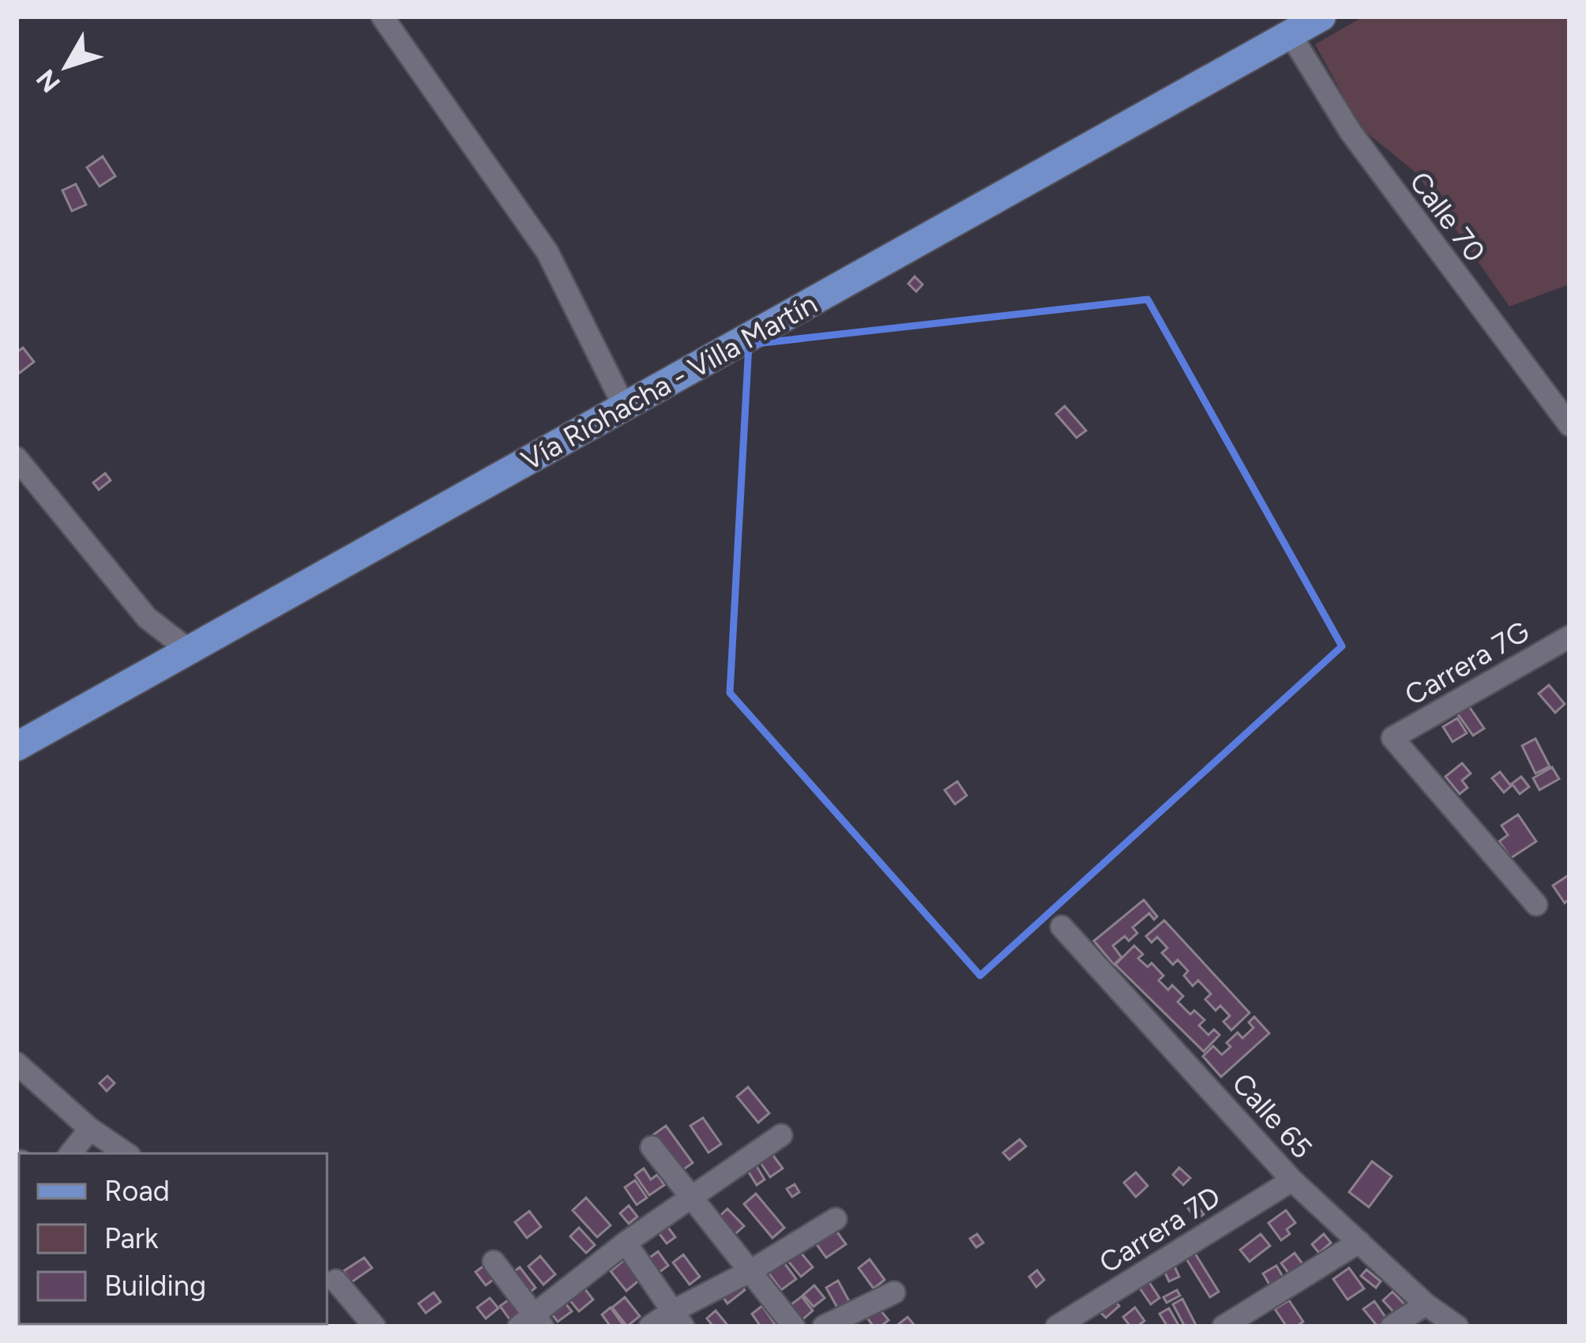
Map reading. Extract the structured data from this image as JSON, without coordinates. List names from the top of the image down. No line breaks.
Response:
{"streets":{"main road":["Vía Riohacha - Villa Martín"],"street":["Calle 70","Carrera 7G","Calle 65","Carrera 7D"]},"crossings":[["Calle 70","Vía Riohacha - Villa Martín"],["Calle 65","Carrera 7D"]],"legend":["Road","Park","Building"],"north":"bottom left"}
